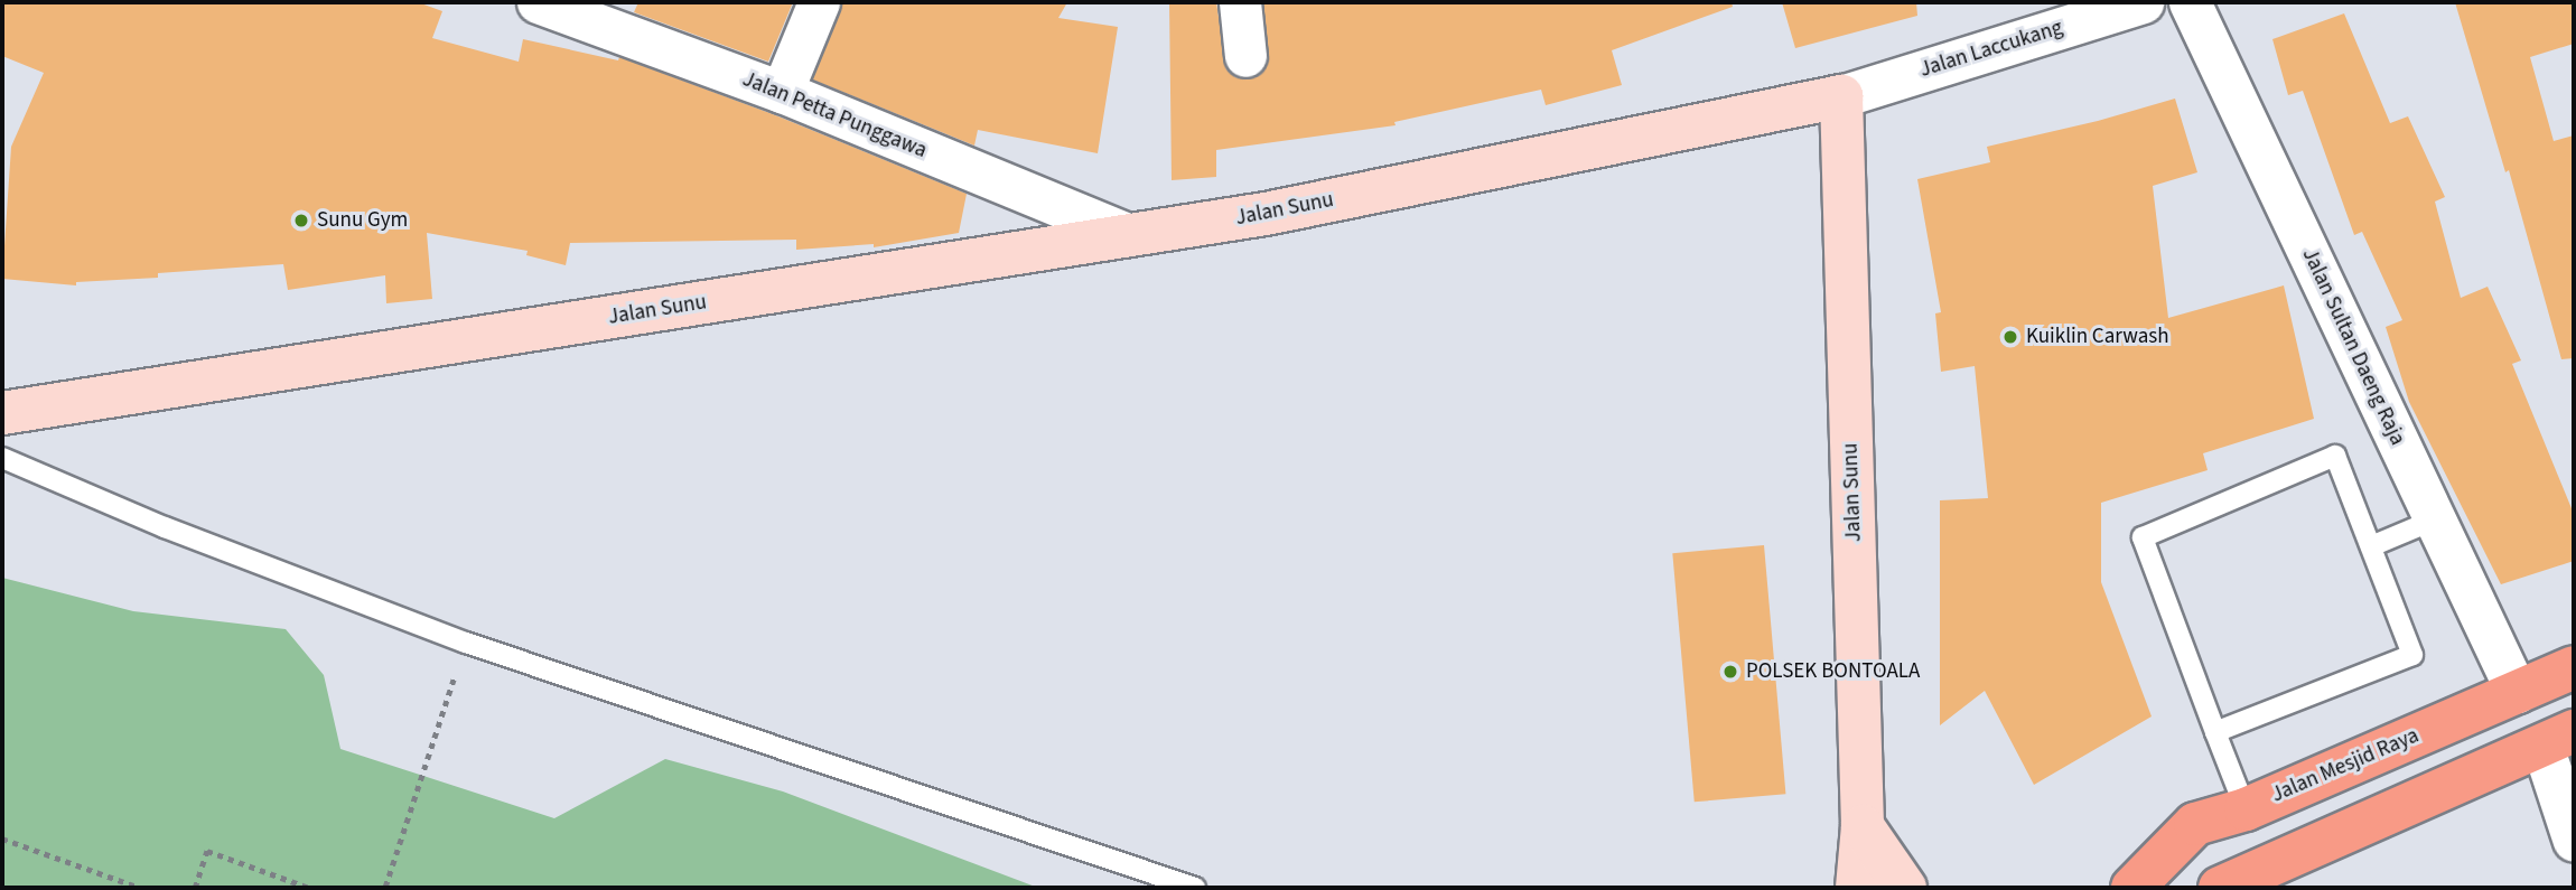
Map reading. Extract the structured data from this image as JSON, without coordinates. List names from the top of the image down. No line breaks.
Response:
{"streets":{"highway":["Jalan Mesjid Raya"],"main road":["Jalan Sunu"],"street":["Jalan Laccukang","Jalan Petta Punggawa","Jalan Sultan Daeng Raja"]},"crossings":[["Jalan Laccukang","Jalan Sunu"],["Jalan Petta Punggawa","Jalan Sunu"],["Jalan Sultan Daeng Raja","Jalan Mesjid Raya"]],"places":["Sunu Gym","Kuiklin Carwash","POLSEK BONTOALA"]}
